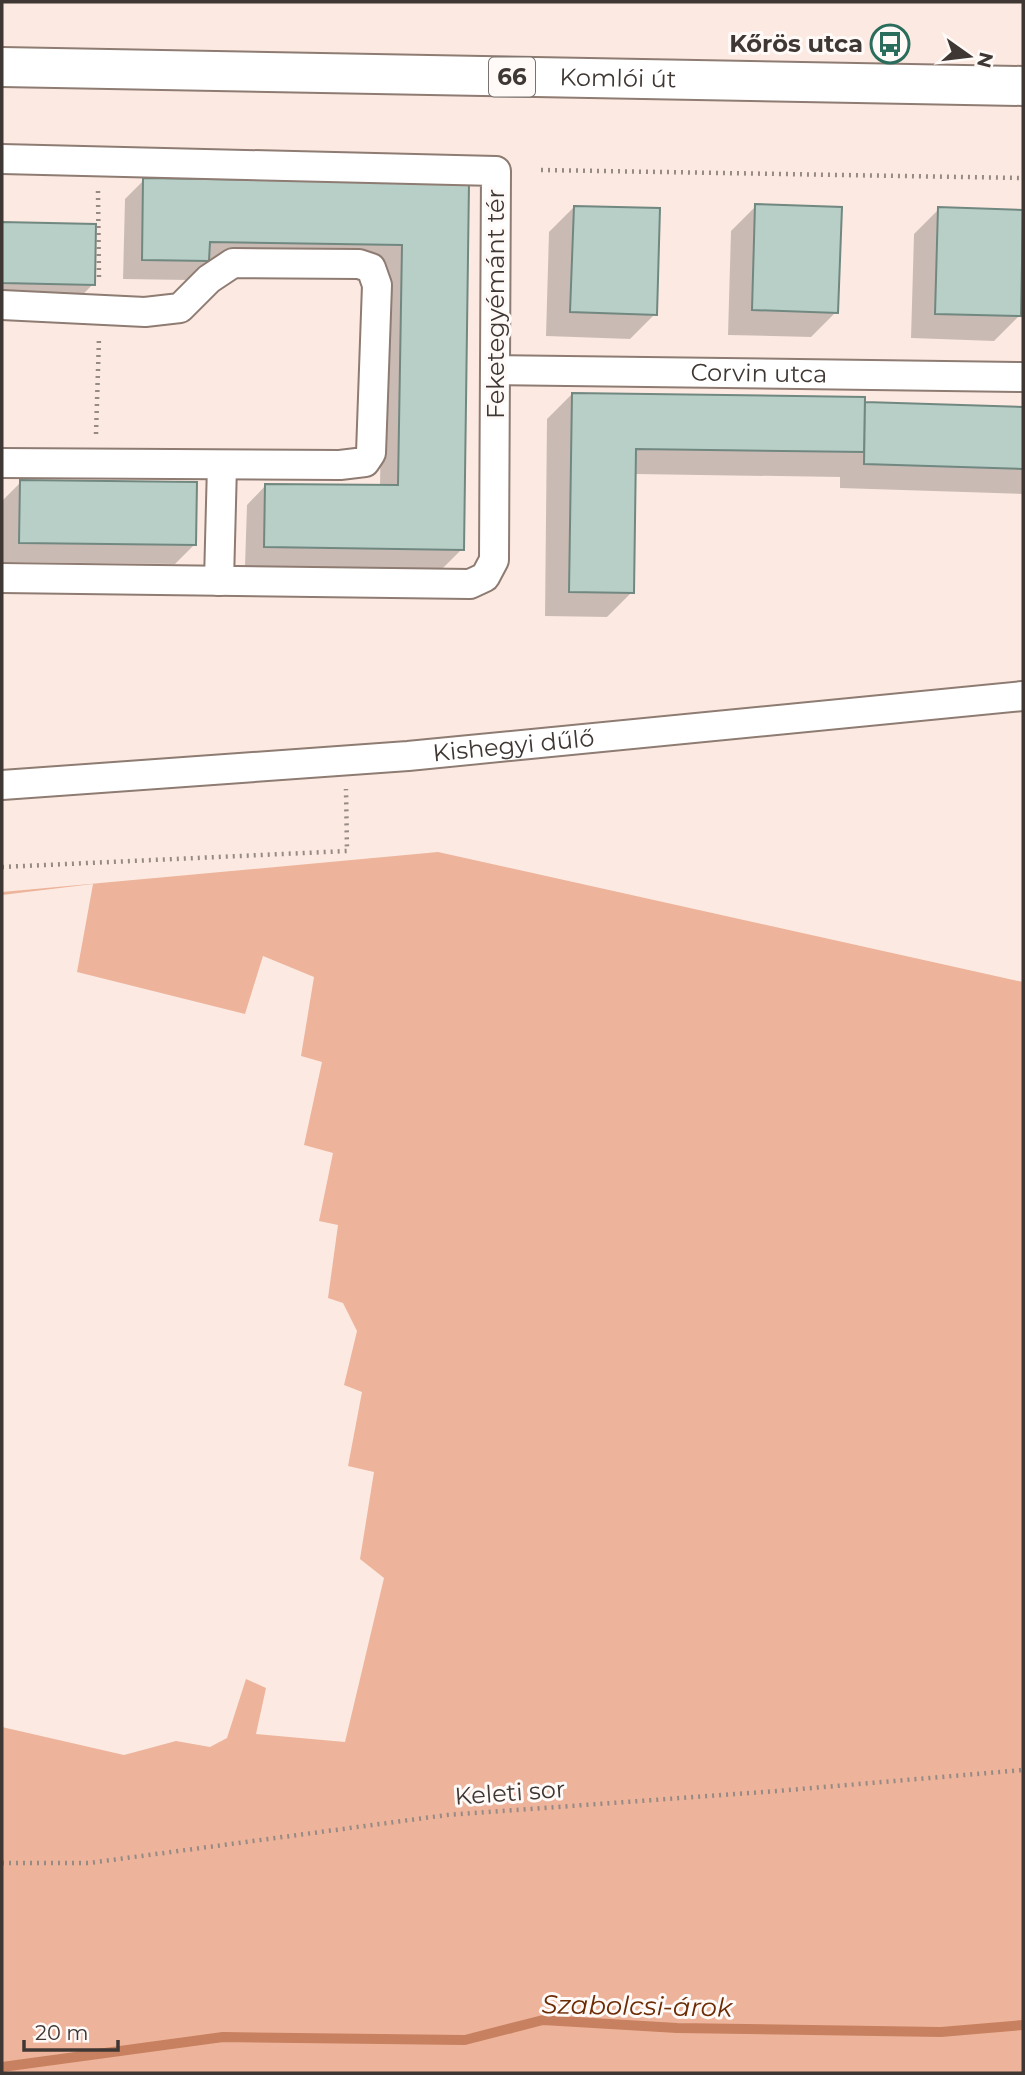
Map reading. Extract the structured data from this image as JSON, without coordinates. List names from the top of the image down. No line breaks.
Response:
{"streets":{"main road":["66","Komlói út"],"street":["Feketegyémánt tér","Corvin utca","Kishegyi dűlő"],"path":["Keleti sor"]},"crossings":[["Feketegyémánt tér","Corvin utca"]],"water":["Szabolcsi-árok"],"places":{"bus stop":["Kőrös utca"]},"scale_bar":"20 m","north":"right"}
